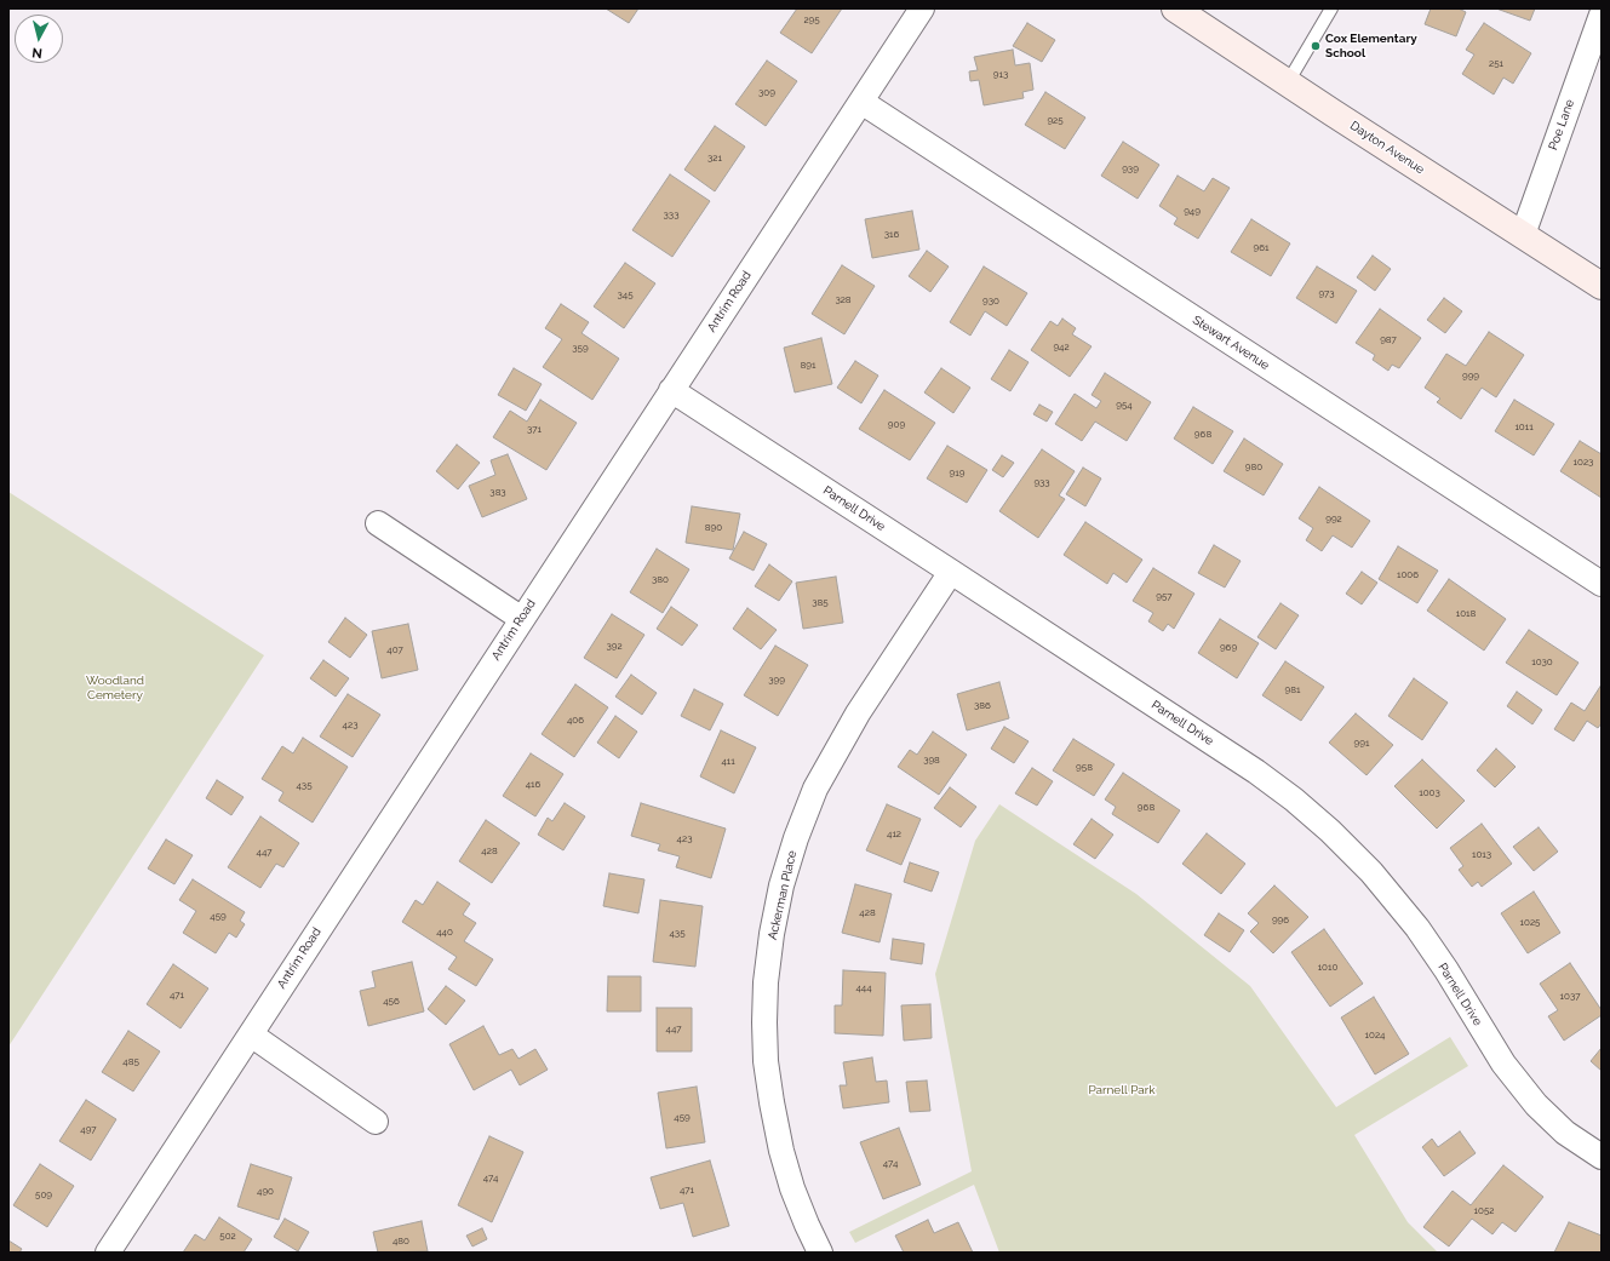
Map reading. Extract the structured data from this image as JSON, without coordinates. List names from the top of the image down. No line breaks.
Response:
{"streets":{"main road":["Dayton Avenue"],"street":["Poe Lane","Antrim Road","Stewart Avenue","Parnell Drive","Ackerman Place"]},"crossings":[["Poe Lane","Dayton Avenue"],["Antrim Road","Stewart Avenue"],["Antrim Road","Parnell Drive"],["Parnell Drive","Ackerman Place"]],"parks":["Woodland Cemetery","Parnell Park"],"places":["Cox Elementary School"],"house_numbers":["295","251","913","309","925","321","939","949","333","316","961","973","345","328","930","987","942","359","891","999","954","909","1011","371","968","1023","980","919","933","383","992","890","1006","380","957","385","1018","392","969","407","1030","399","981","386","406","423","991","398","411","958","416","435","1003","968","412","423","428","447","1013","428","459","996","1025","440","435","1010","444","471","1037","456","447","1024","485","459","497","474","474","471","490","509","1052","502","480"],"north":"bottom"}
